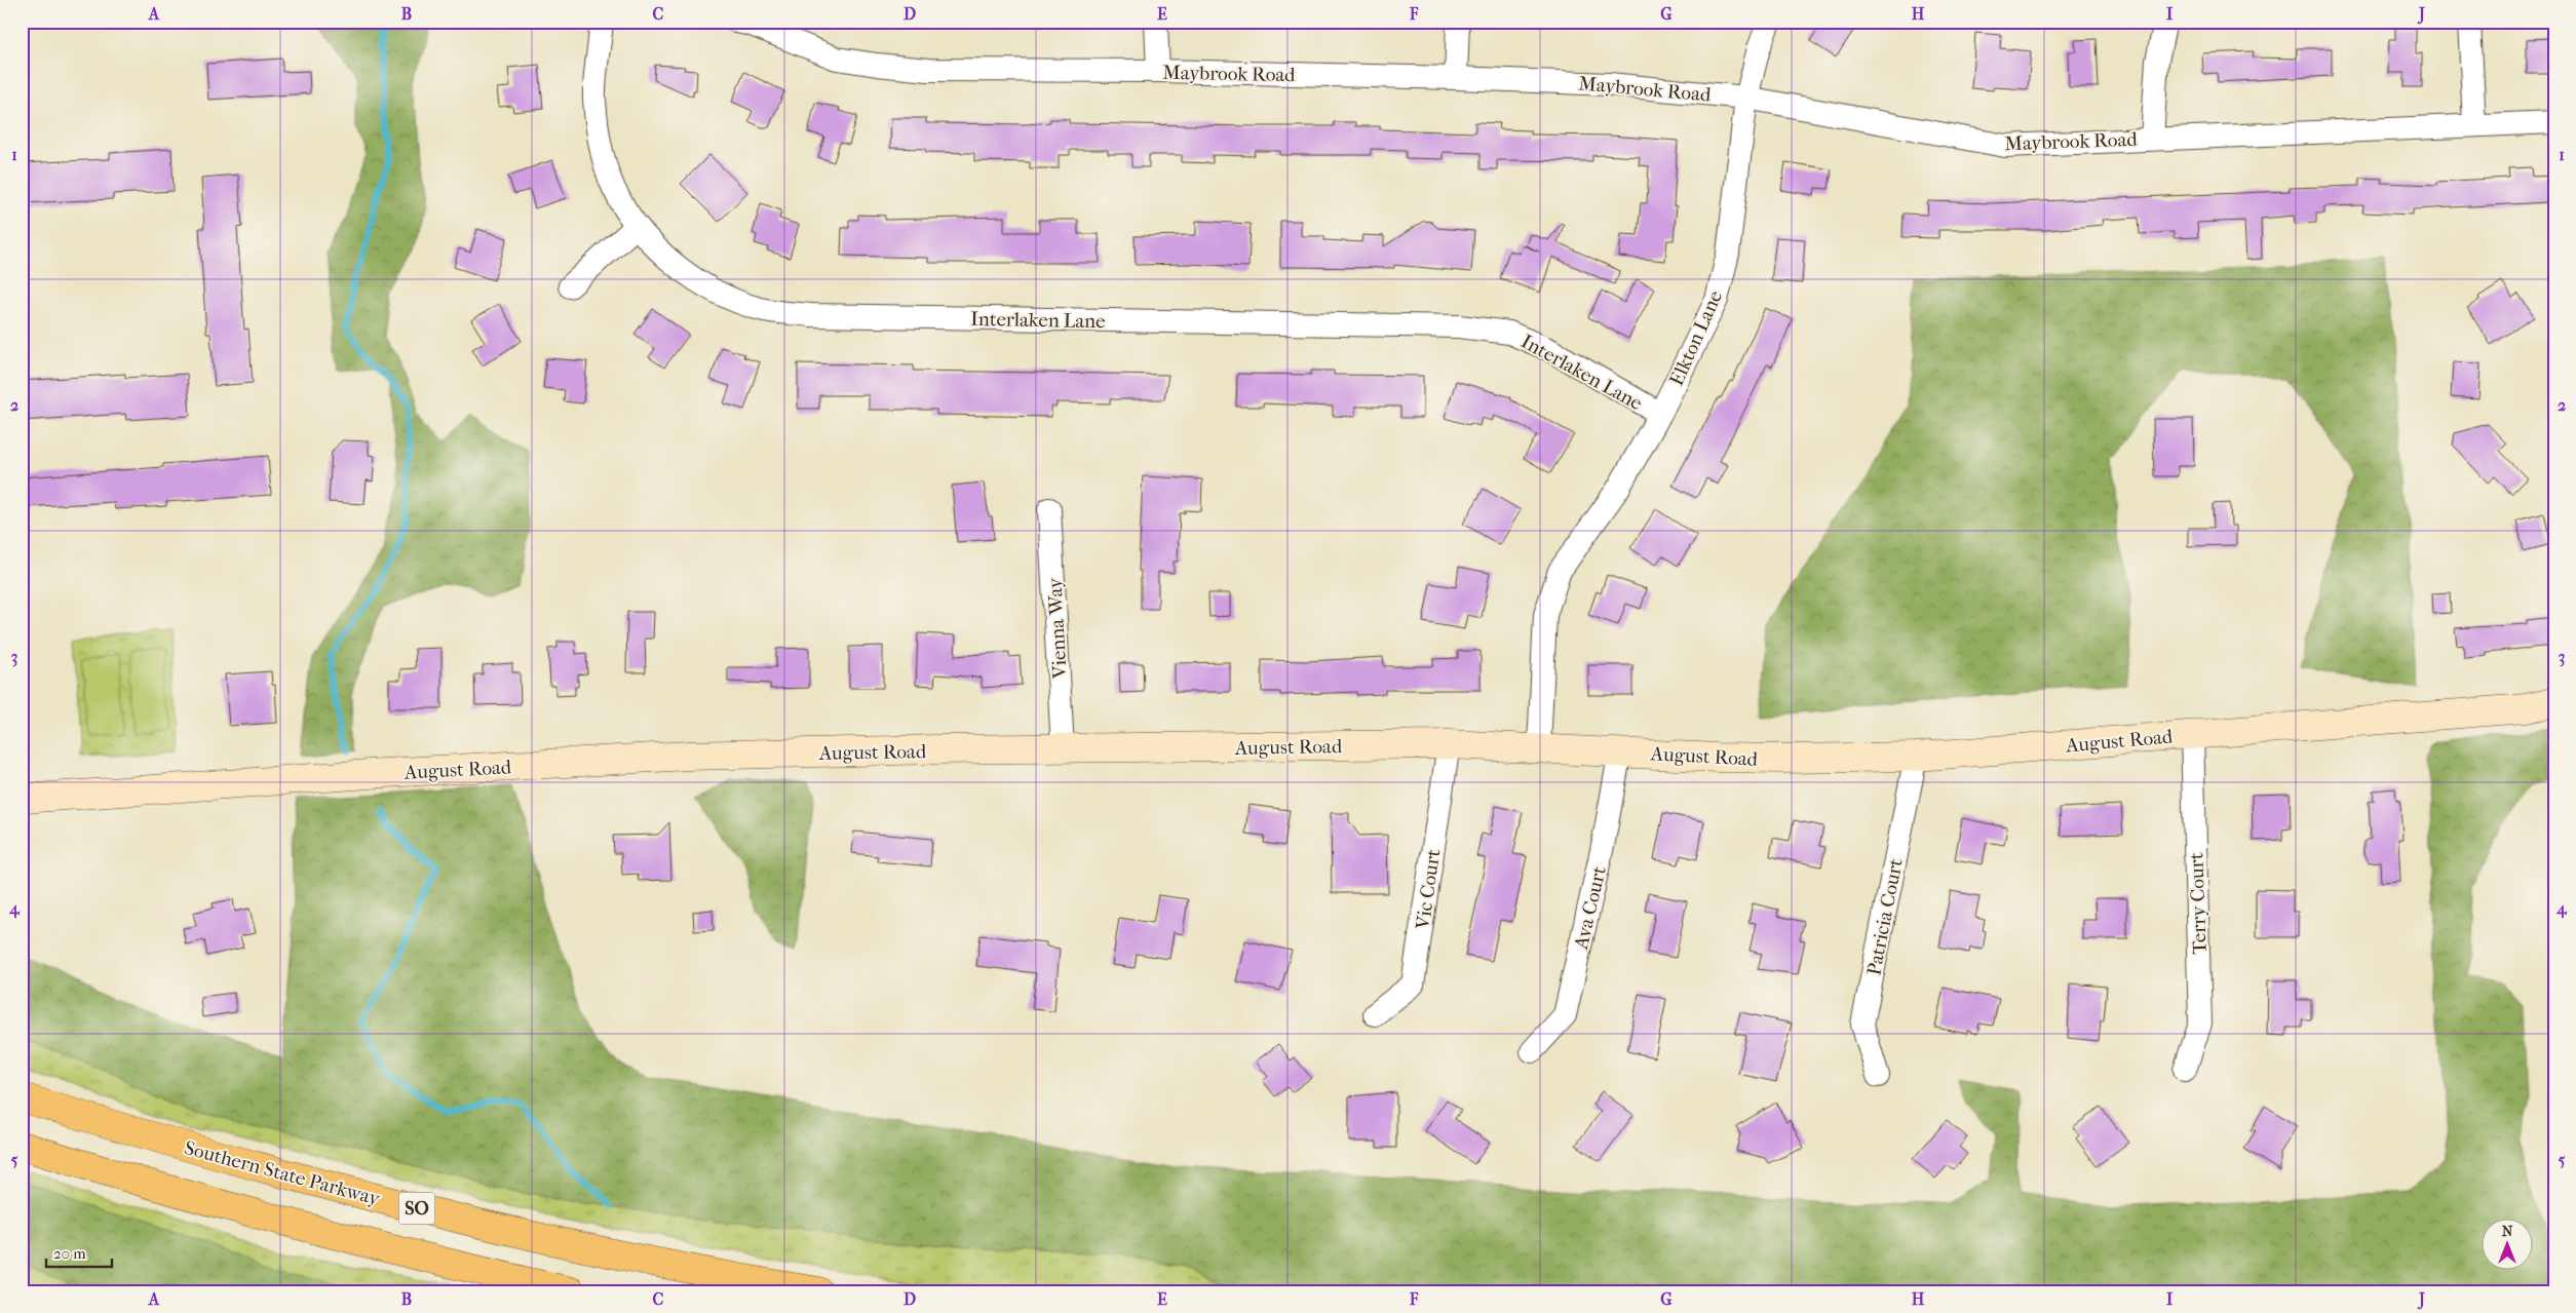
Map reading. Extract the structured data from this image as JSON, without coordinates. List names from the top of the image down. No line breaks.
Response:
{"streets":{"highway":["Southern State Parkway","SO"],"street":["Maybrook Road","Interlaken Lane","Elkton Lane","Vienna Way","August Road","Vic Court","Terry Court","Ava Court","Patricia Court"]},"crossings":[["Maybrook Road","Elkton Lane"],["Interlaken Lane","Elkton Lane"],["Elkton Lane","August Road"],["Vienna Way","August Road"],["August Road","Vic Court"],["August Road","Terry Court"],["August Road","Ava Court"],["August Road","Patricia Court"]],"scale_bar":"20 m","north":"top","grid":{"columns":["A","B","C","D","E","F","G","H","I","J"],"rows":["1","2","3","4","5"]}}
